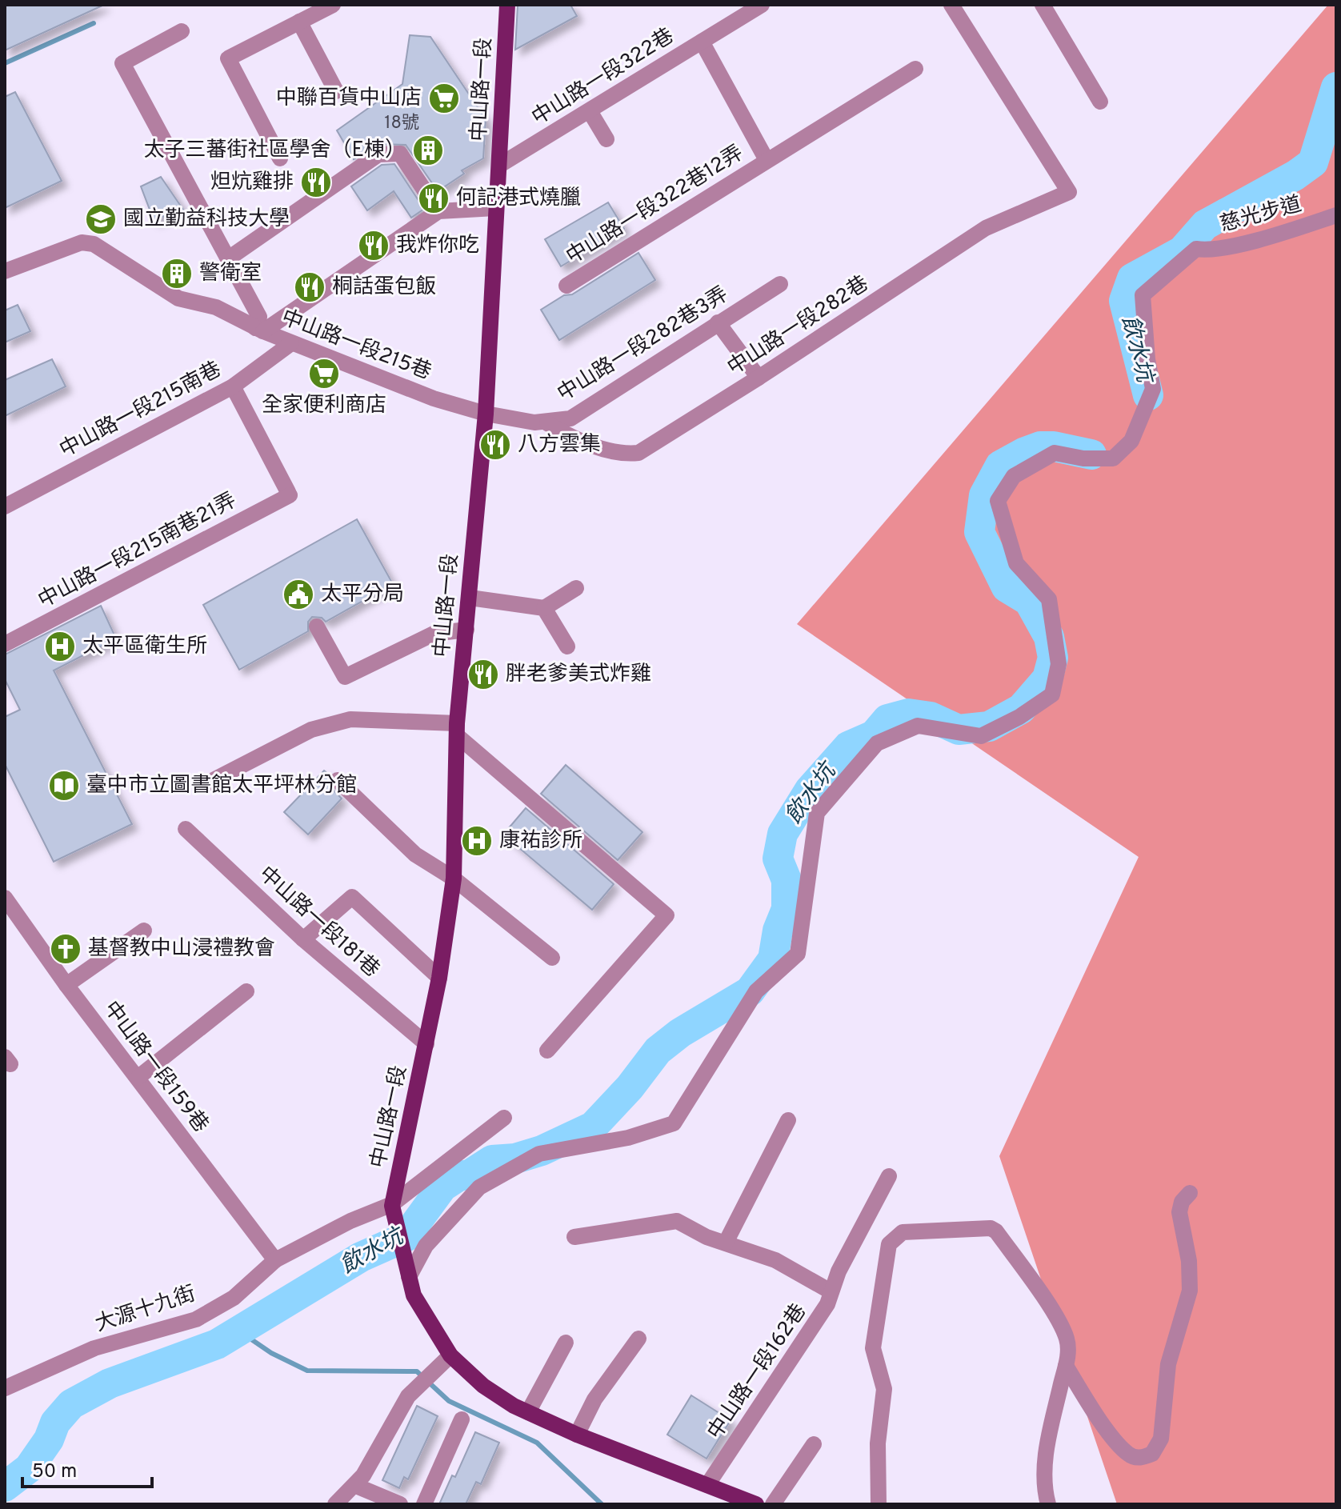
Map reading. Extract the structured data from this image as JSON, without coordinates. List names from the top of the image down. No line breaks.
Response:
{"streets":{"main road":["中山路一段"],"street":["中山路一段322巷","中山路一段322巷12弄","慈光步道","中山路一段282巷","中山路一段282巷3弄","中山路一段215巷","中山路一段215南巷","中山路一段215南巷21弄","中山路一段181巷","中山路一段159巷","大源十九街","中山路一段162巷"]},"crossings":[["中山路一段322巷","中山路一段"],["中山路一段322巷","中山路一段322巷12弄"],["中山路一段","中山路一段282巷3弄"],["中山路一段","中山路一段215巷"],["中山路一段","中山路一段181巷"],["中山路一段","大源十九街"],["中山路一段282巷","中山路一段282巷3弄"],["中山路一段282巷3弄","中山路一段215巷"],["中山路一段215巷","中山路一段215南巷"],["中山路一段215南巷","中山路一段215南巷21弄"],["中山路一段159巷","大源十九街"]],"water":["飲水坑"],"places":{"supermarket":["中聯百貨中山店","全家便利商店"],"building":["太子三蕃街社區學舍（E棟）","警衛室"],"restaurant":["炟炕雞排","何記港式燒臘","我炸你吃","桐話蛋包飯","八方雲集","胖老爹美式炸雞"],"school or university":["國立勤益科技大學"],"public building":["太平分局"],"hospital":["太平區衛生所","康祐診所"],"library":["臺中市立圖書館太平坪林分館"],"church":["基督教中山浸禮教會"]},"house_numbers":["18號"],"scale_bar":"50 m"}
